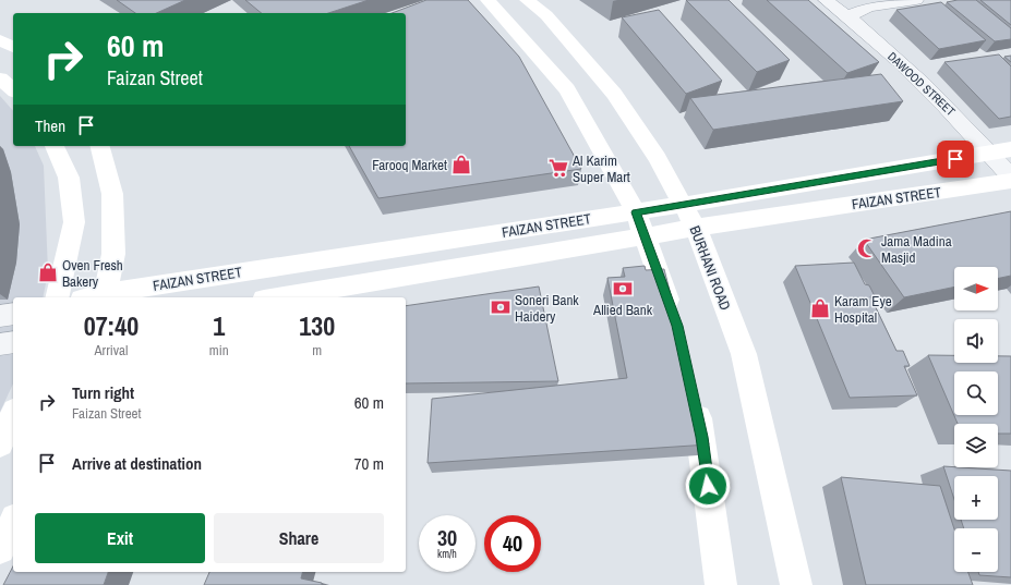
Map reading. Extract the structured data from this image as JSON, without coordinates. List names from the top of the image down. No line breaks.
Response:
{"streets":{"street":["DAWOOD STREET","FAIZAN STREET","BURHANI ROAD"]},"crossings":[["DAWOOD STREET","FAIZAN STREET"],["FAIZAN STREET","BURHANI ROAD"]],"places":{"shop":["Farooq Market","Oven Fresh Bakery","Karam Eye Hospital"],"supermarket":["Al Karim Super Mart"],"mosque":["Jama Madina Masjid"],"bank":["Allied Bank","Soneri Bank Haidery"]},"north":"right","page":{"turn":["60 m","Faizan Street"],"then":"Then","map_buttons":["+","−"],"eta":["07:40","Arrival","1","min","130","m"],"list":[{"name":"Turn right","note":"Faizan Street","value":"60 m"},{"name":"Arrive at destination","value":"70 m"}],"buttons":["Exit","Share"],"speed":"30 km/h","limit":"40"}}
